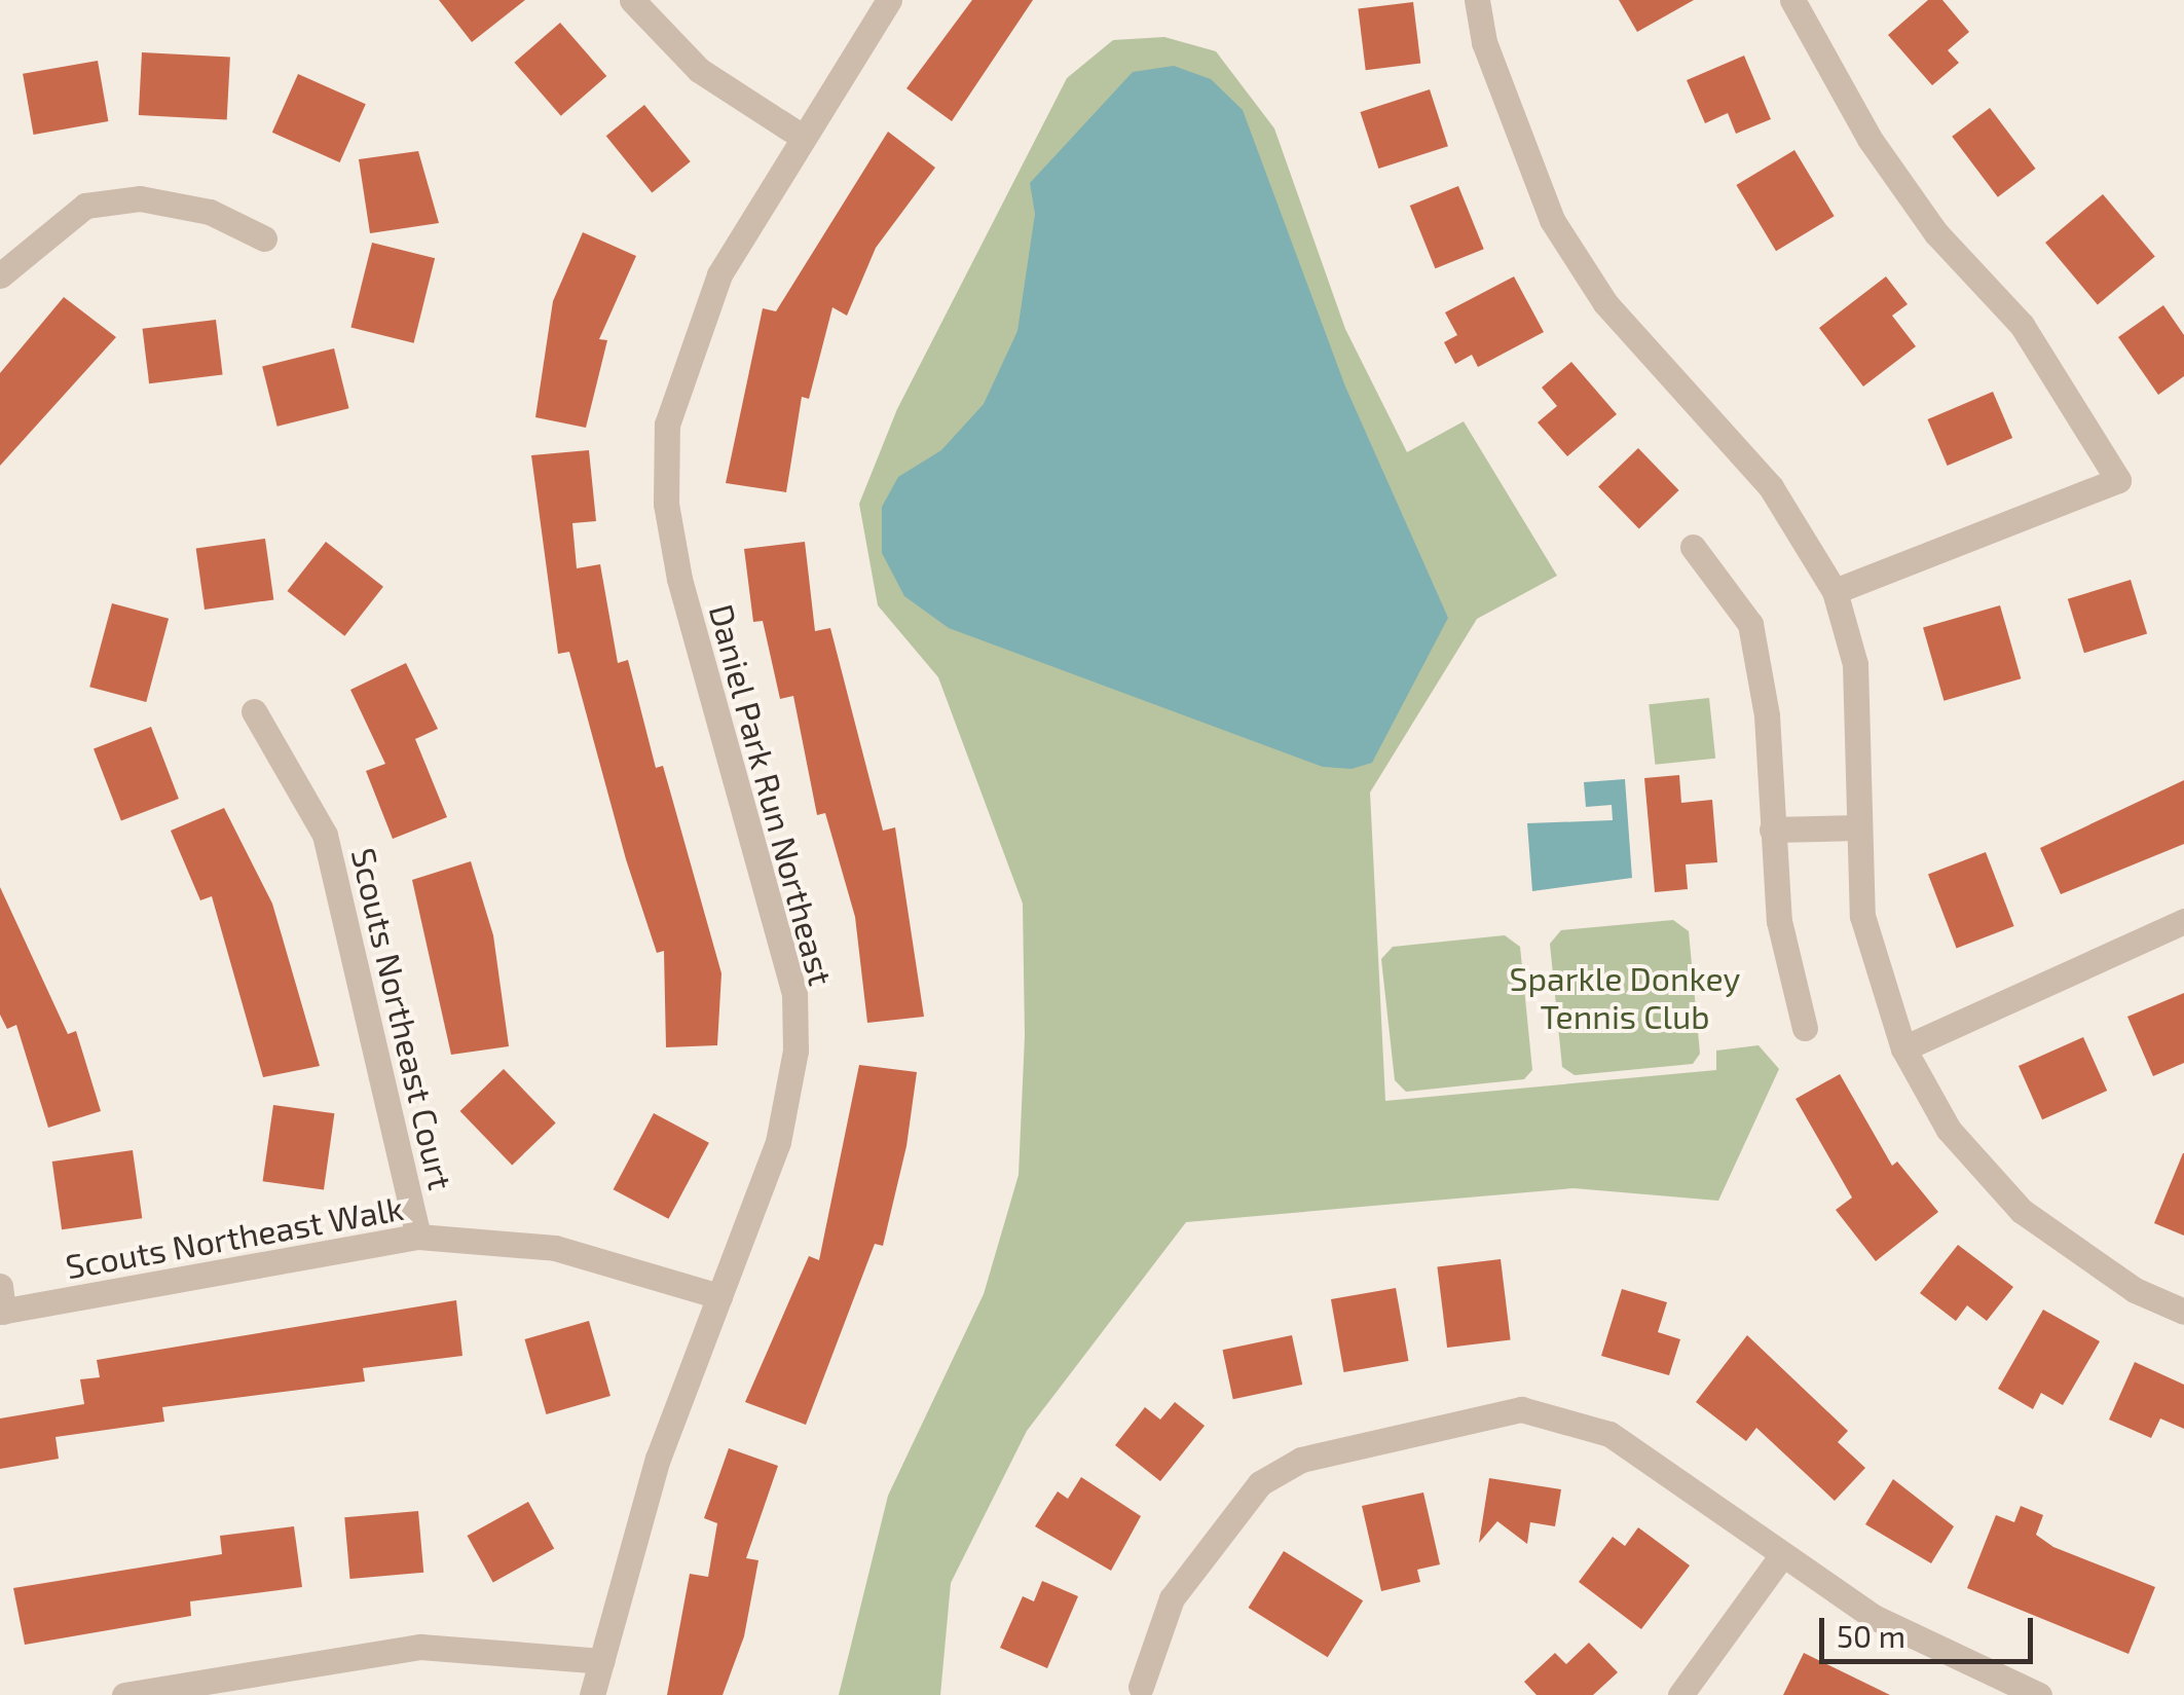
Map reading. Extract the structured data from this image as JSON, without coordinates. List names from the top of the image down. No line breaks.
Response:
{"streets":{"street":["Daniel Park Run Northeast","Scouts Northeast Court","Scouts Northeast Walk"]},"crossings":[["Daniel Park Run Northeast","Scouts Northeast Walk"],["Scouts Northeast Court","Scouts Northeast Walk"]],"parks":["Sparkle Donkey Tennis Club"],"scale_bar":"50 m"}
